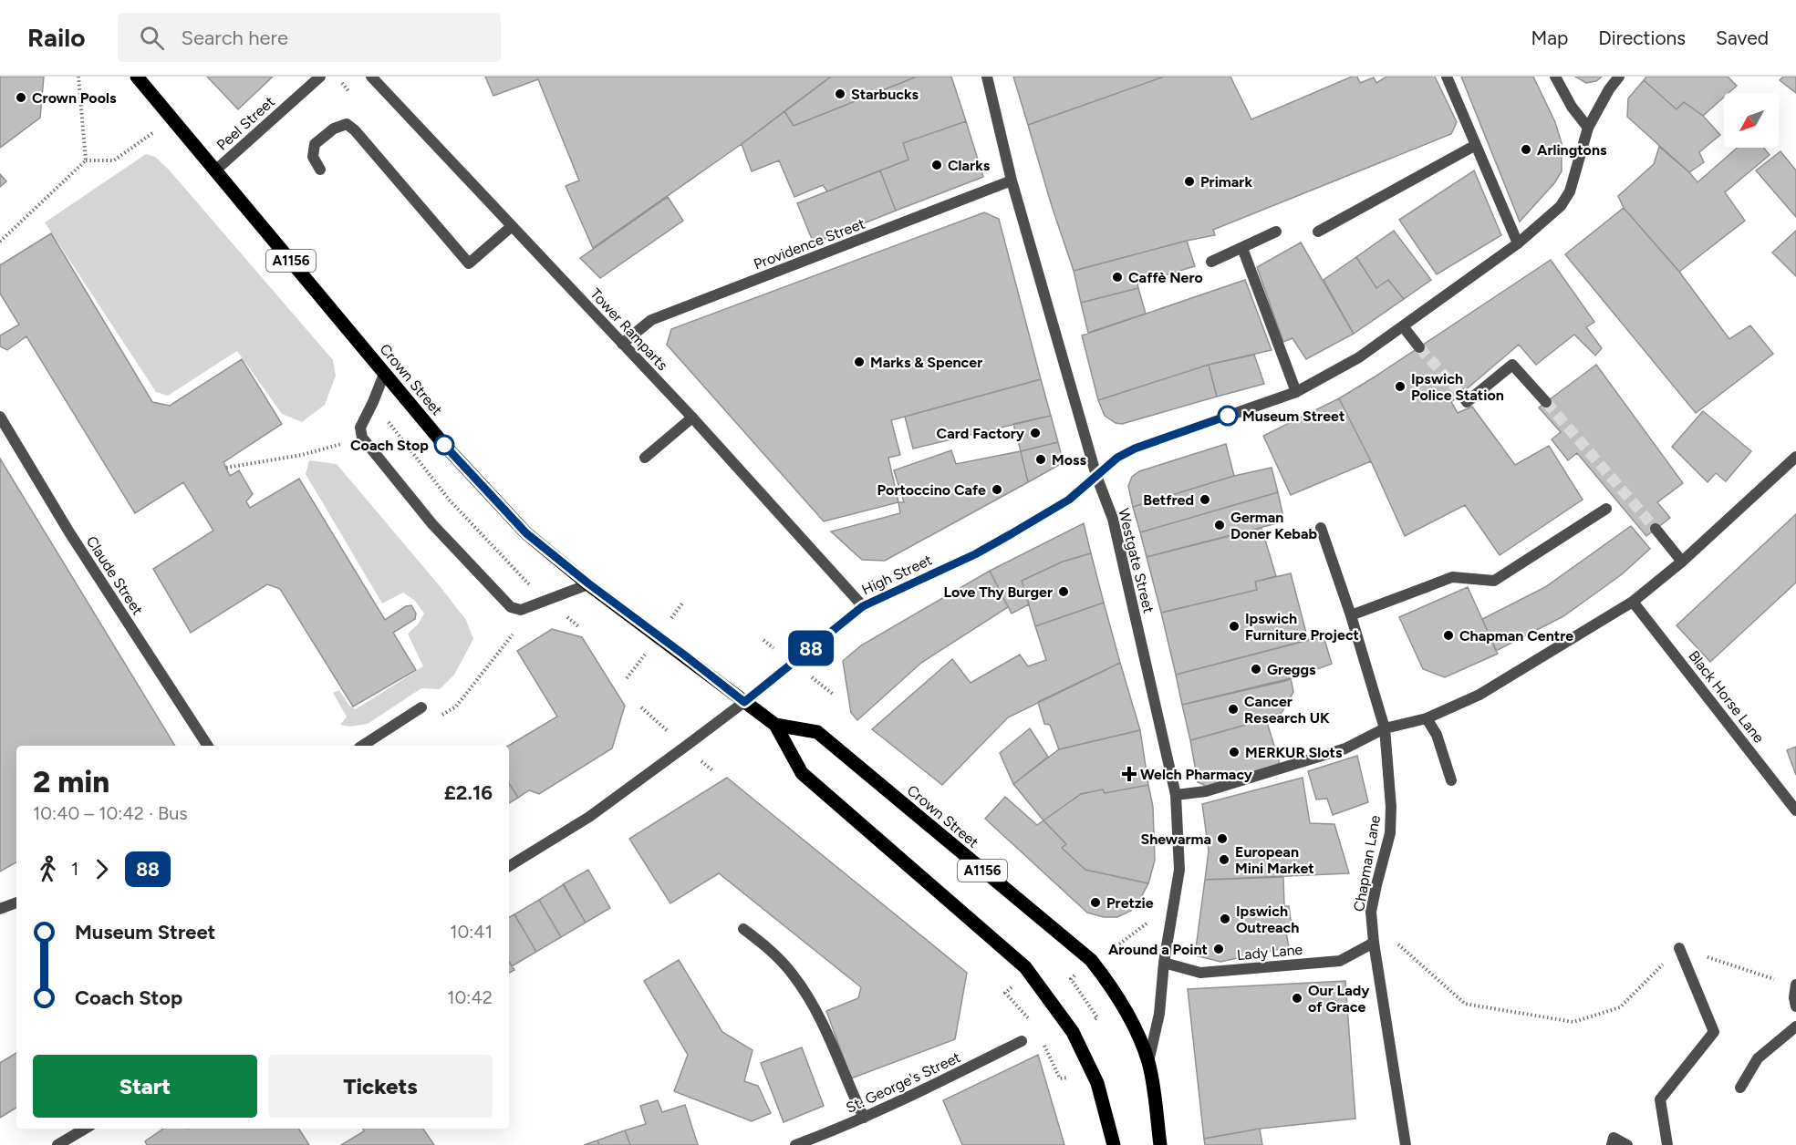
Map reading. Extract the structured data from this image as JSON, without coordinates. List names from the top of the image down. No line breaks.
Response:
{"streets":{"main road":["A1156","Crown Street"],"street":["Peel Street","Providence Street","Tower Ramparts","Westgate Street","High Street","Claude Street","Black Horse Lane","Chapman Lane","Lady Lane","St. George's Street"]},"crossings":[["Peel Street","Crown Street"],["Providence Street","Tower Ramparts"],["Providence Street","Westgate Street"],["A1156","Crown Street"],["A1156","Westgate Street"],["Tower Ramparts","High Street"],["Crown Street","Westgate Street"],["Crown Street","High Street"],["Westgate Street","High Street"],["Westgate Street","Lady Lane"],["Chapman Lane","Lady Lane"]],"places":{"other":["Starbucks","Crown Pools","Arlingtons","Clarks","Primark","Caffè Nero","Marks & Spencer","Ipswich Police Station","Museum Street","Card Factory","Coach Stop","Moss","Portoccino Cafe","Betfred","German Doner Kebab","Love Thy Burger","Ipswich Furniture Project","Chapman Centre","Greggs","Cancer Research UK","MERKUR Slots","Shewarma","European Mini Market","Pretzie","Ipswich Outreach","Around a Point","Our Lady of Grace"],"health":["Welch Pharmacy"]},"lines":["bus line 88"],"north":"bottom left","page":{"header":"Railo","search":"Search here","nav":["Map","Directions","Saved"],"on_map":"88","heading":["2 min","10:40 – 10:42 · Bus","£2.16"],"legs":["1","88"],"list":[{"name":"Museum Street","value":"10:41"},{"name":"Coach Stop","value":"10:42"}],"buttons":["Start","Tickets"]}}
